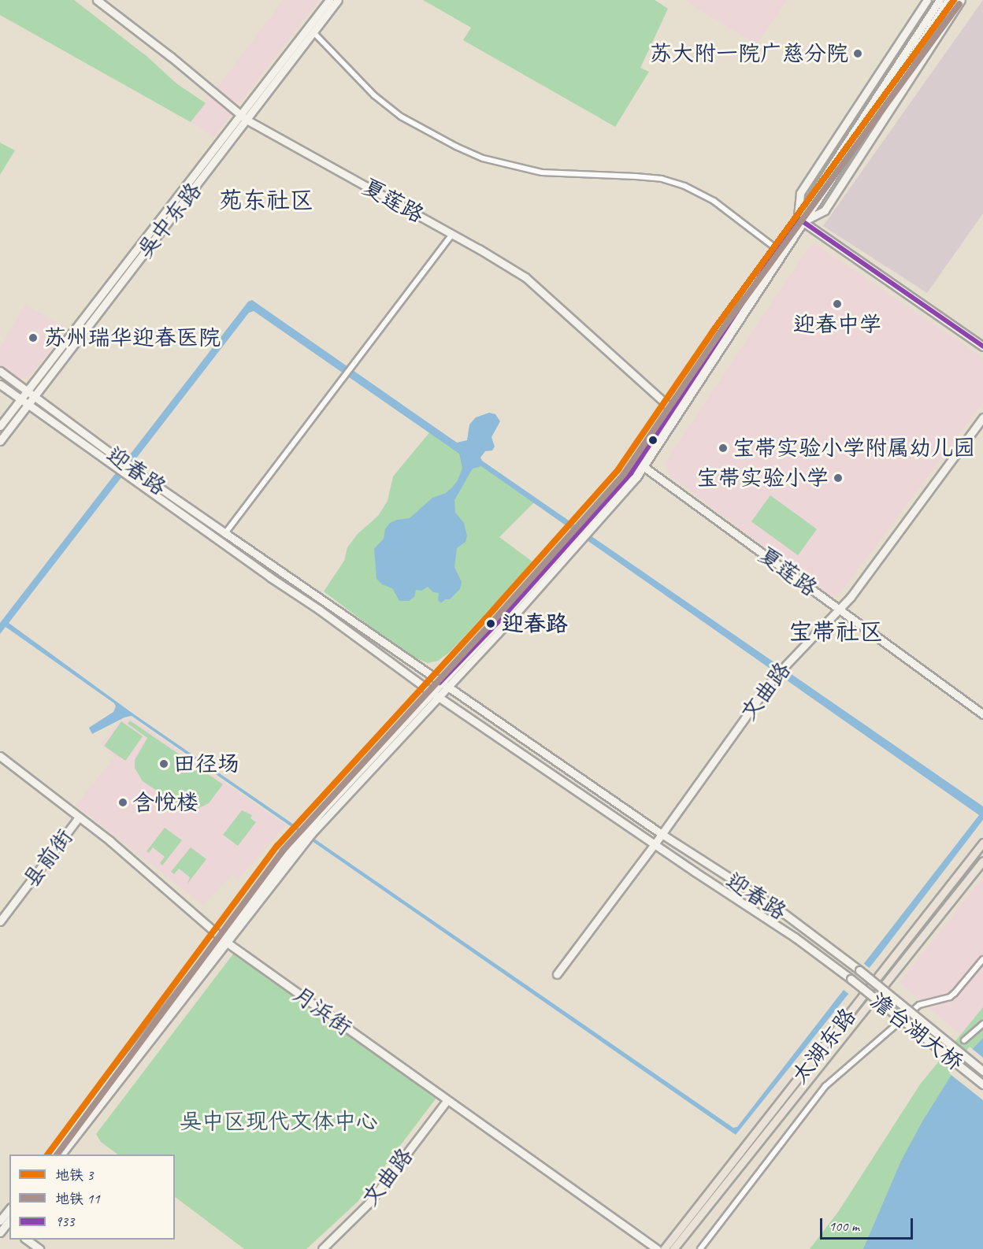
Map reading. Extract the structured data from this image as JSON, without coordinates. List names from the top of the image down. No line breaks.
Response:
{"streets":{"main road":["夏莲路","吴中东路","迎春路","文曲路","县前街","月浜街","澹台湖大桥","太湖东路"]},"crossings":[["夏莲路","吴中东路"],["夏莲路","文曲路"],["吴中东路","迎春路"],["迎春路","文曲路"],["迎春路","澹台湖大桥"],["文曲路","月浜街"],["县前街","月浜街"]],"districts":["苑东社区","宝带社区"],"parks":["吴中区现代文体中心"],"places":["苏大附一院广慈分院","迎春中学","苏州瑞华迎春医院","宝带实验小学附属幼儿园","宝带实验小学","迎春路","田径场","含悦楼"],"lines":["metro line 3","metro line 11","transit line 933"],"legend":["地铁 3","地铁 11","933"],"scale_bar":"100 m"}
